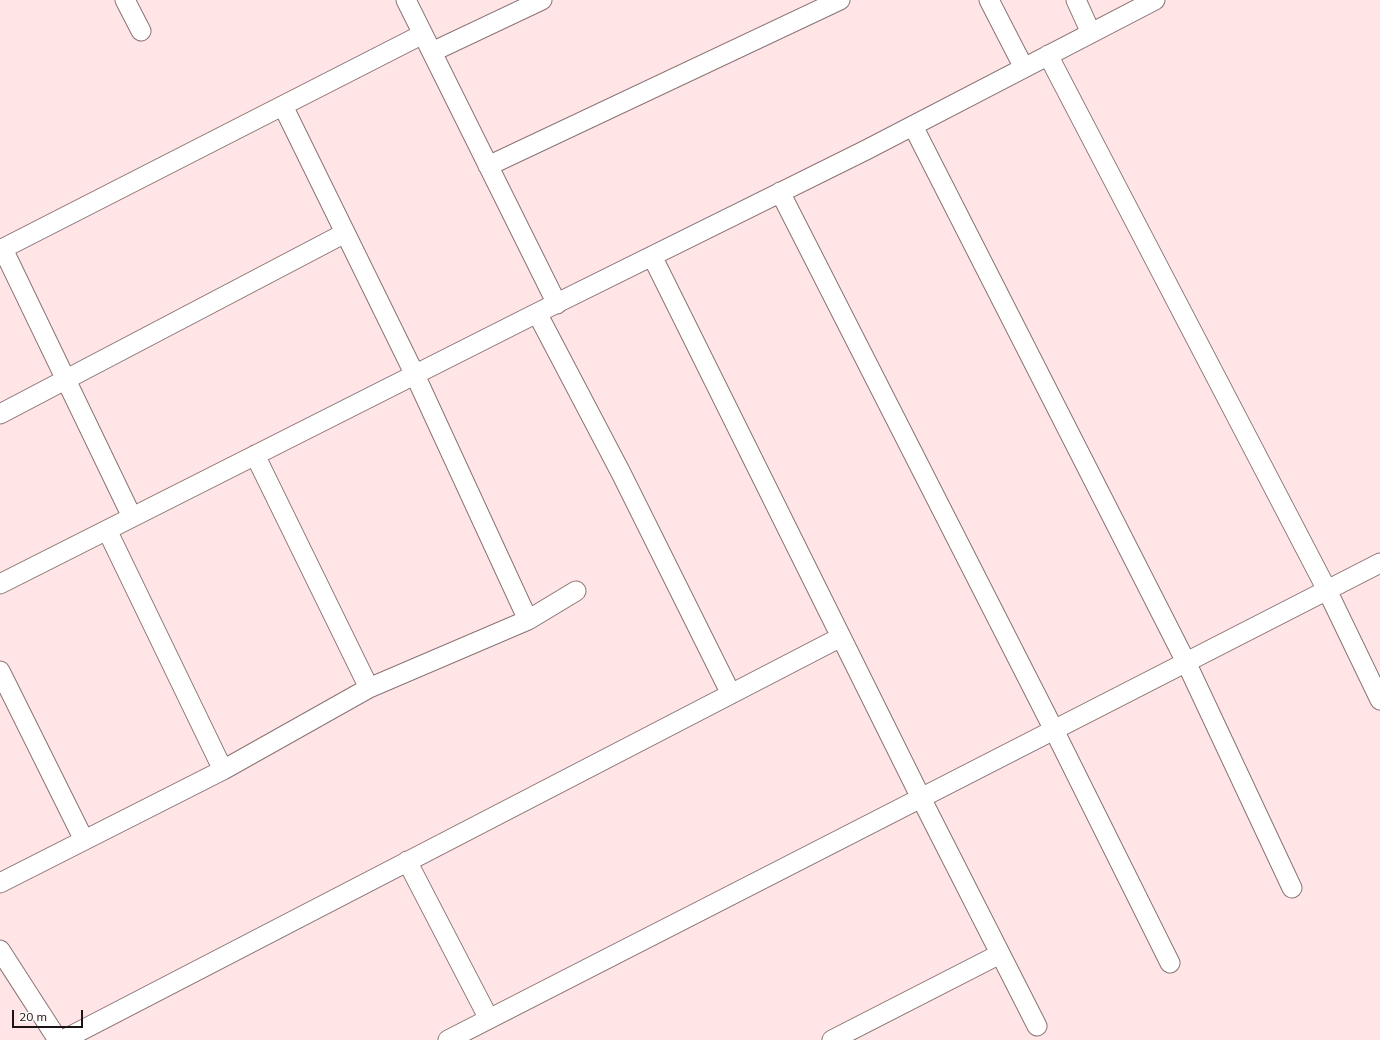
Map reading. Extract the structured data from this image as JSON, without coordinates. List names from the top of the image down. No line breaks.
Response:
{"scale_bar":"20 m"}
